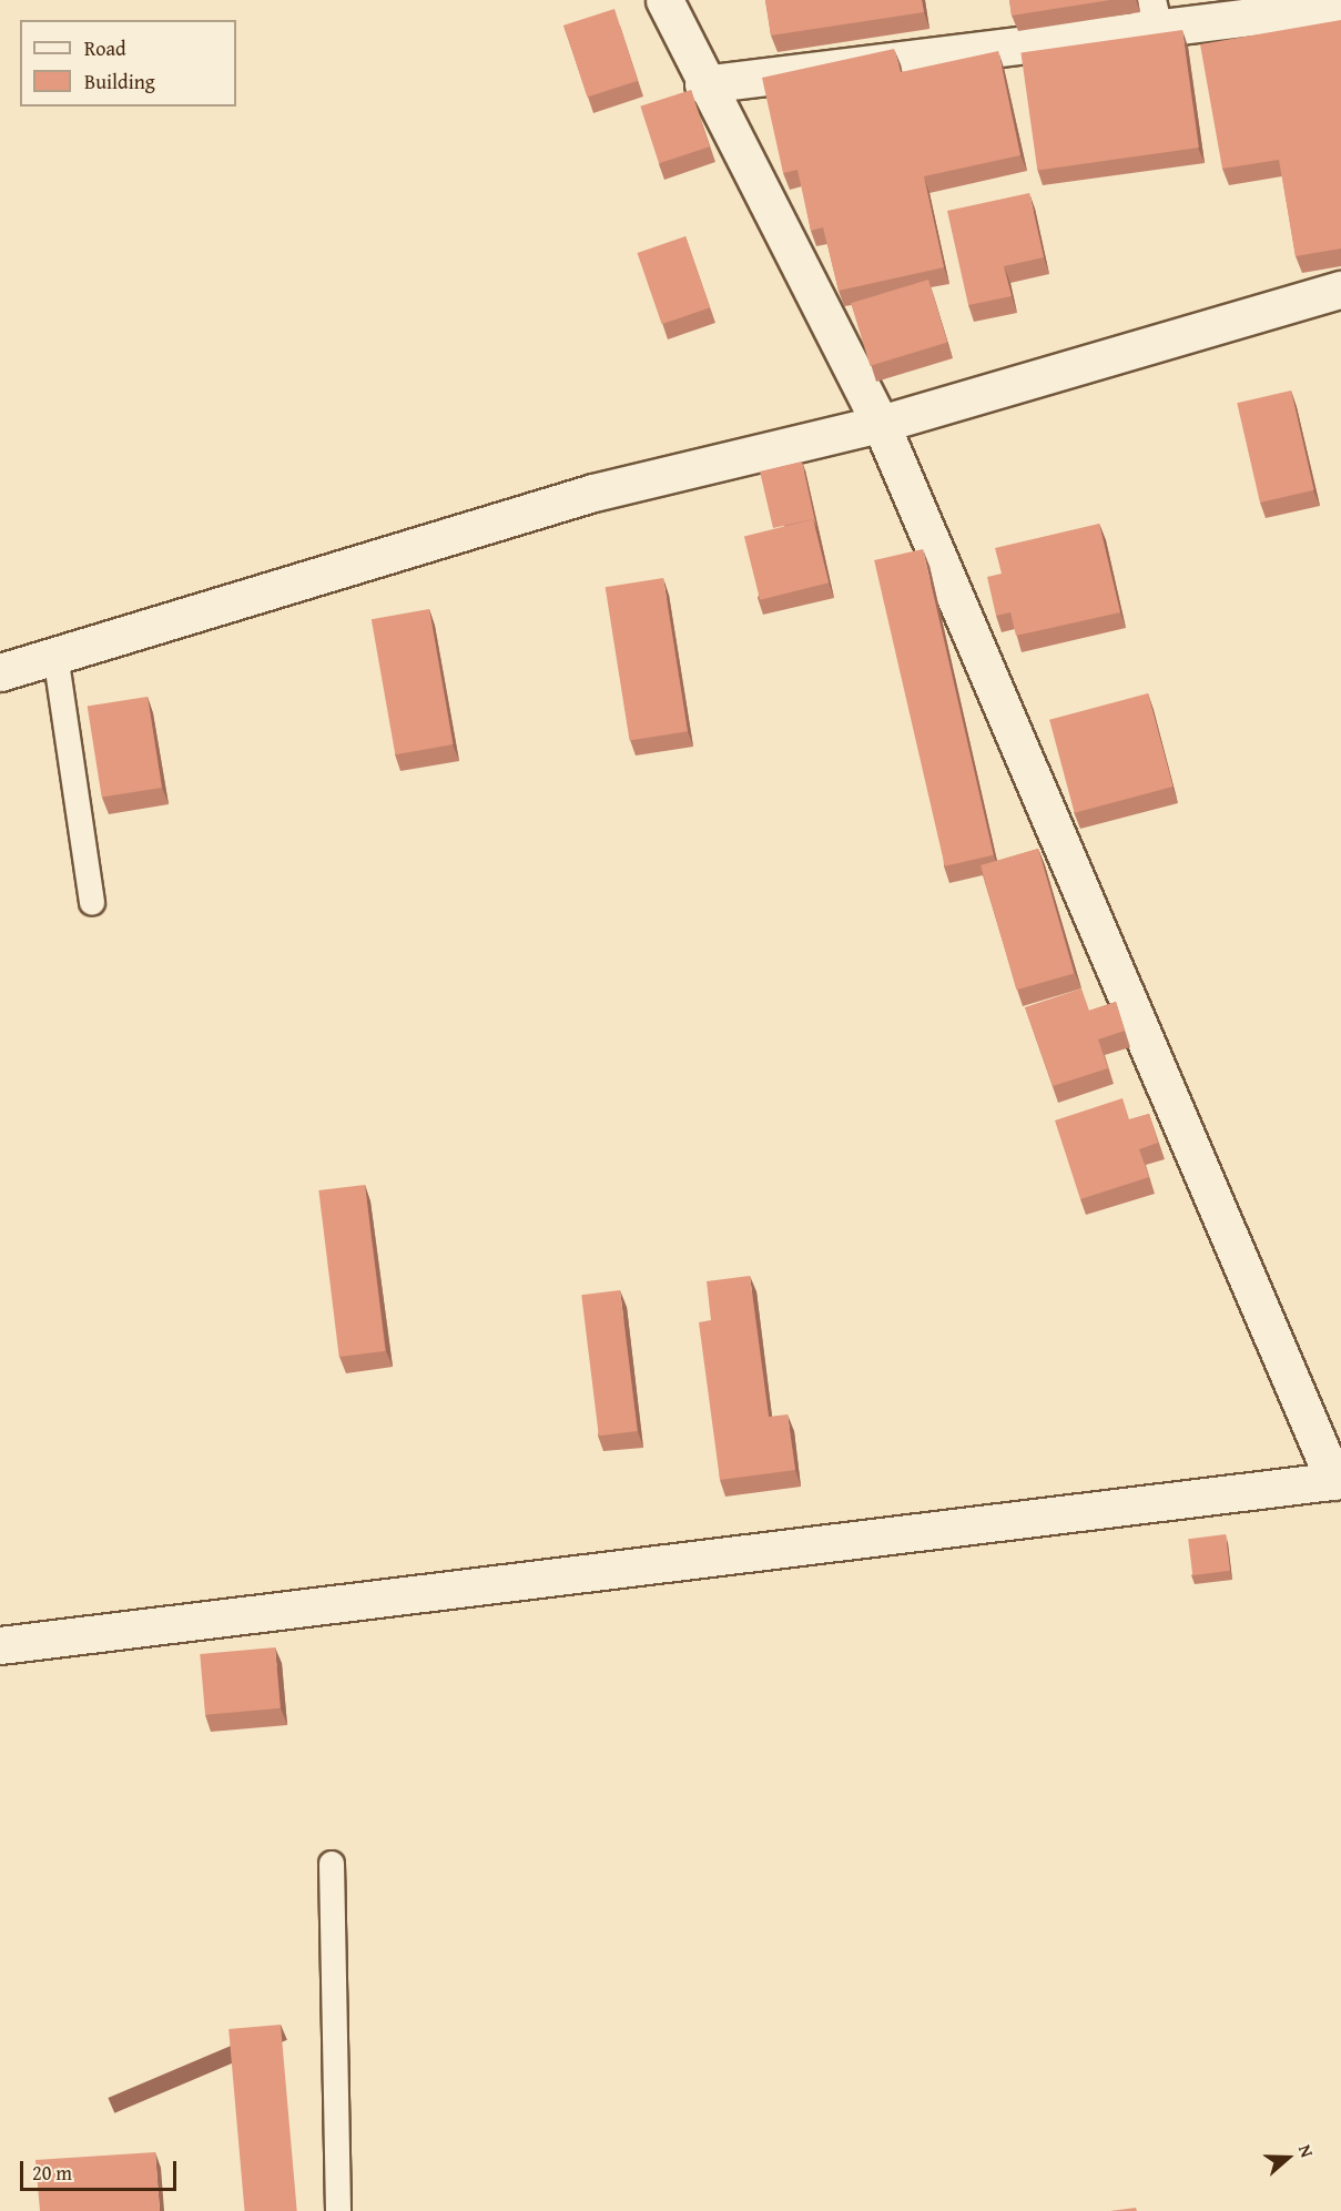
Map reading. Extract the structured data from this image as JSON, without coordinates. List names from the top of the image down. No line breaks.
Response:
{"legend":["Road","Building"],"scale_bar":"20 m","north":"right"}
